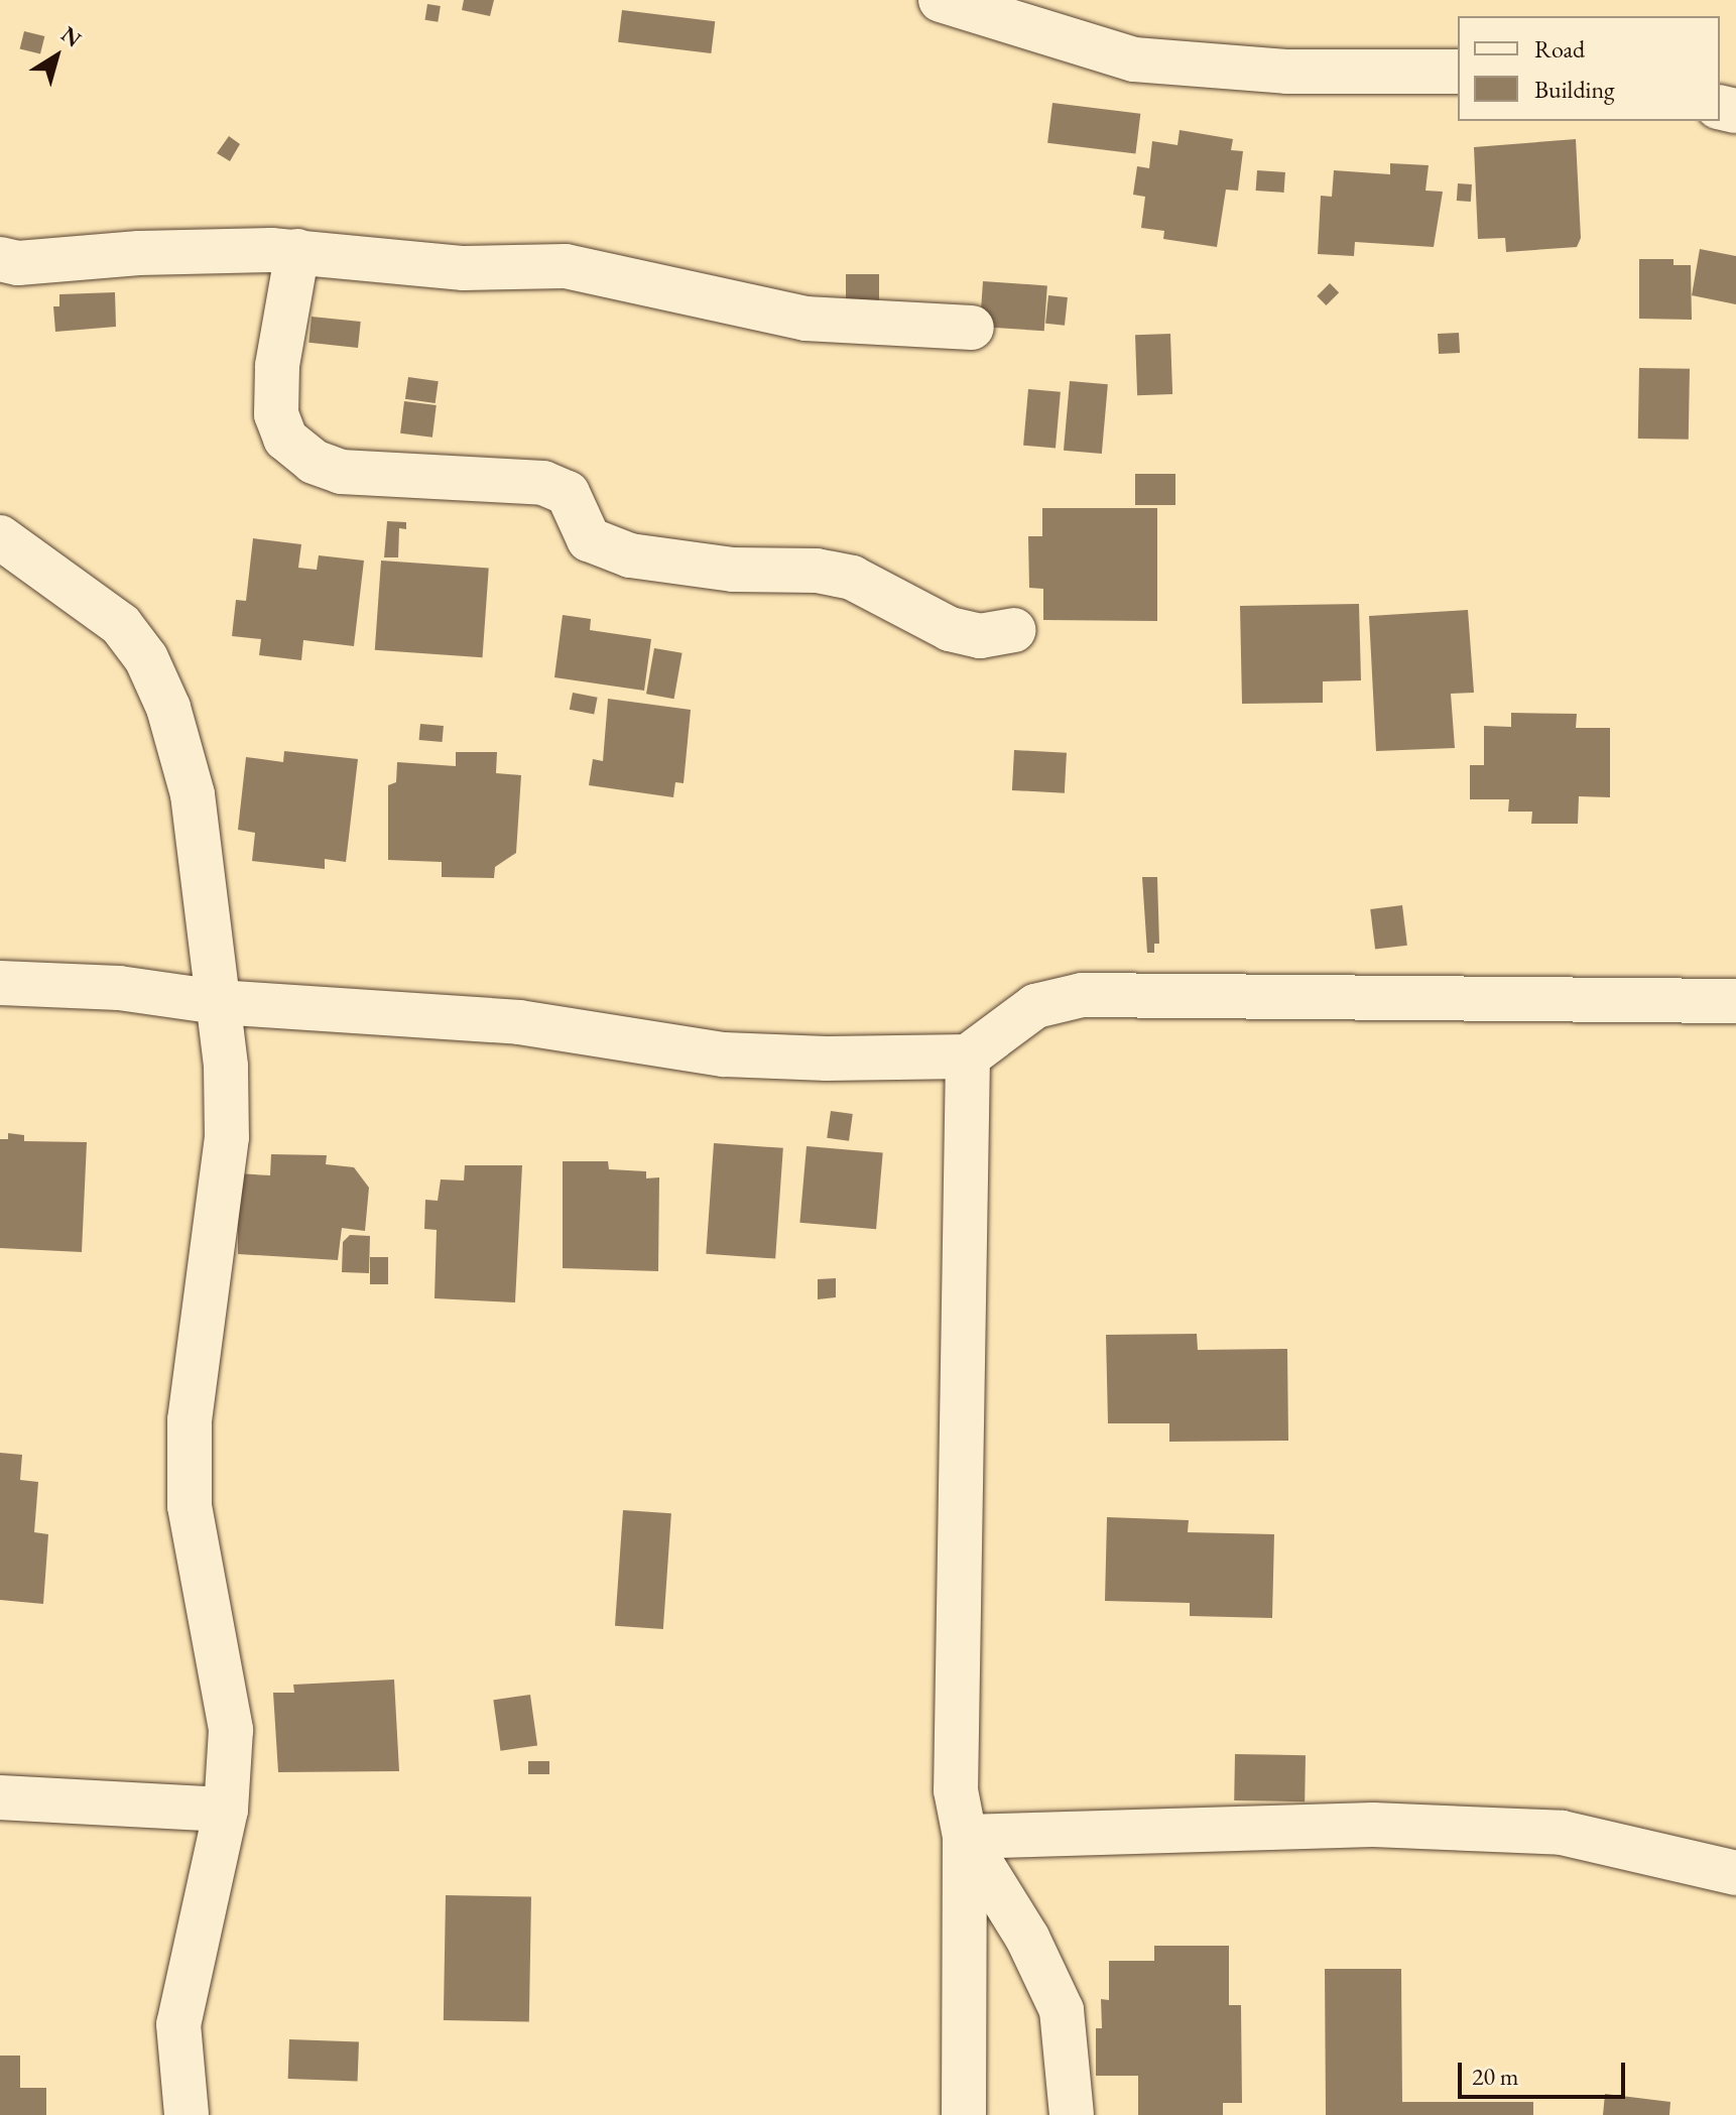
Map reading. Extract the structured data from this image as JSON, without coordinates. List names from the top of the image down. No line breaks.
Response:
{"legend":["Road","Building"],"scale_bar":"20 m","north":"top right"}
